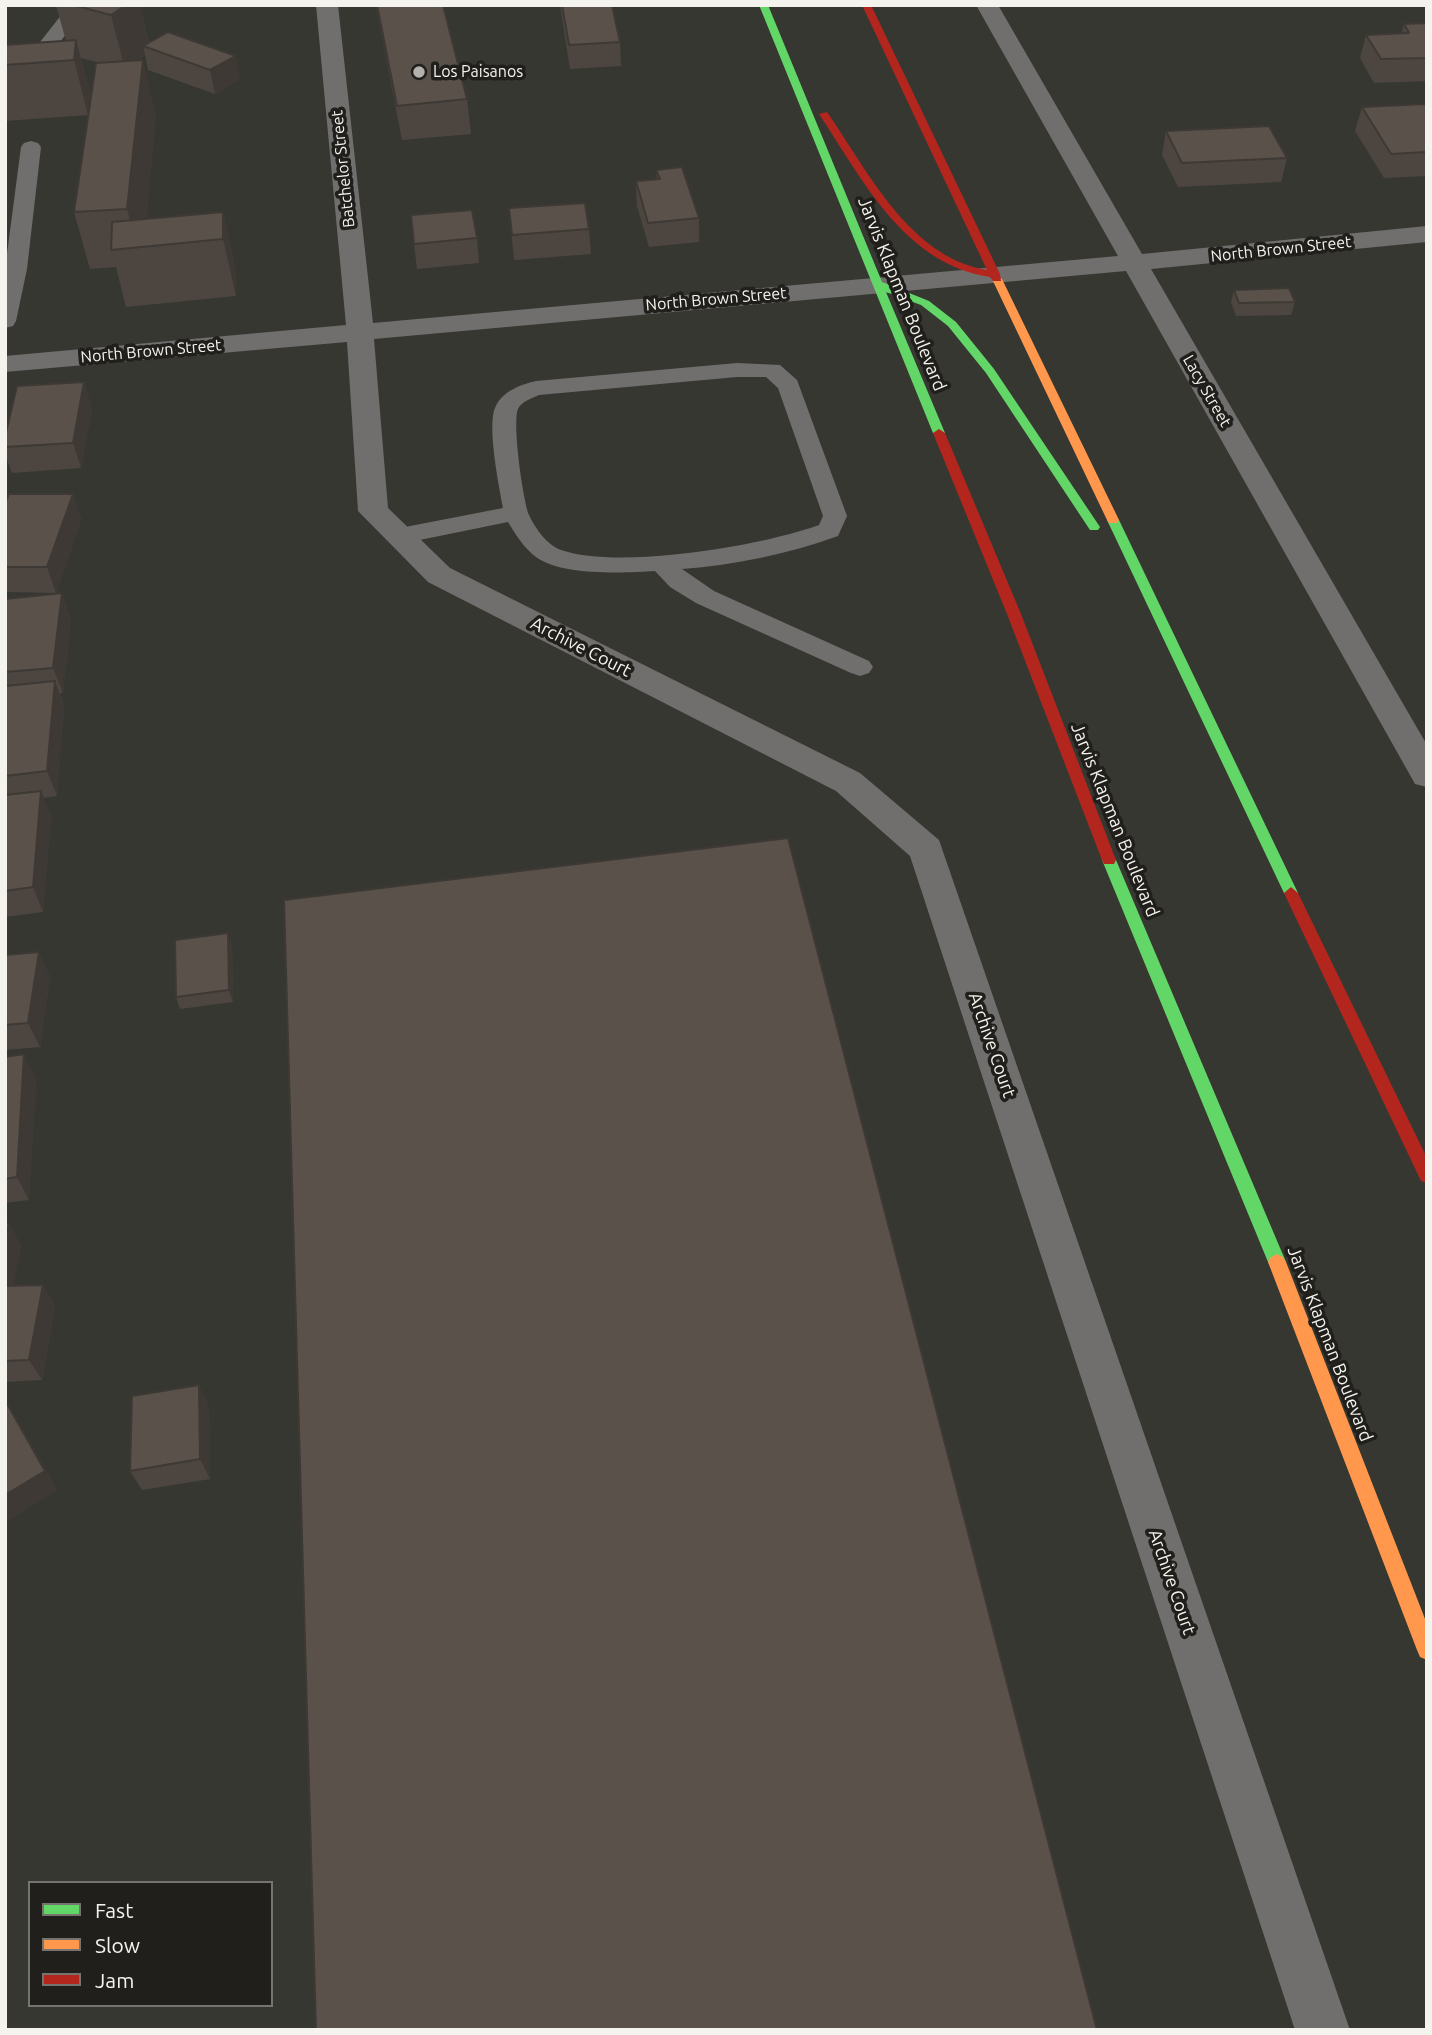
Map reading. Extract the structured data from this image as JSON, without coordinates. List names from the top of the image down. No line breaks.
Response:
{"streets":{"highway":["Jarvis Klapman Boulevard"],"street":["Batchelor Street","North Brown Street","Lacy Street","Archive Court"]},"crossings":[["Batchelor Street","North Brown Street"],["Batchelor Street","Archive Court"],["North Brown Street","Jarvis Klapman Boulevard"],["North Brown Street","Lacy Street"],["North Brown Street","Archive Court"]],"places":["Los Paisanos"],"legend":["Fast","Slow","Jam"]}
